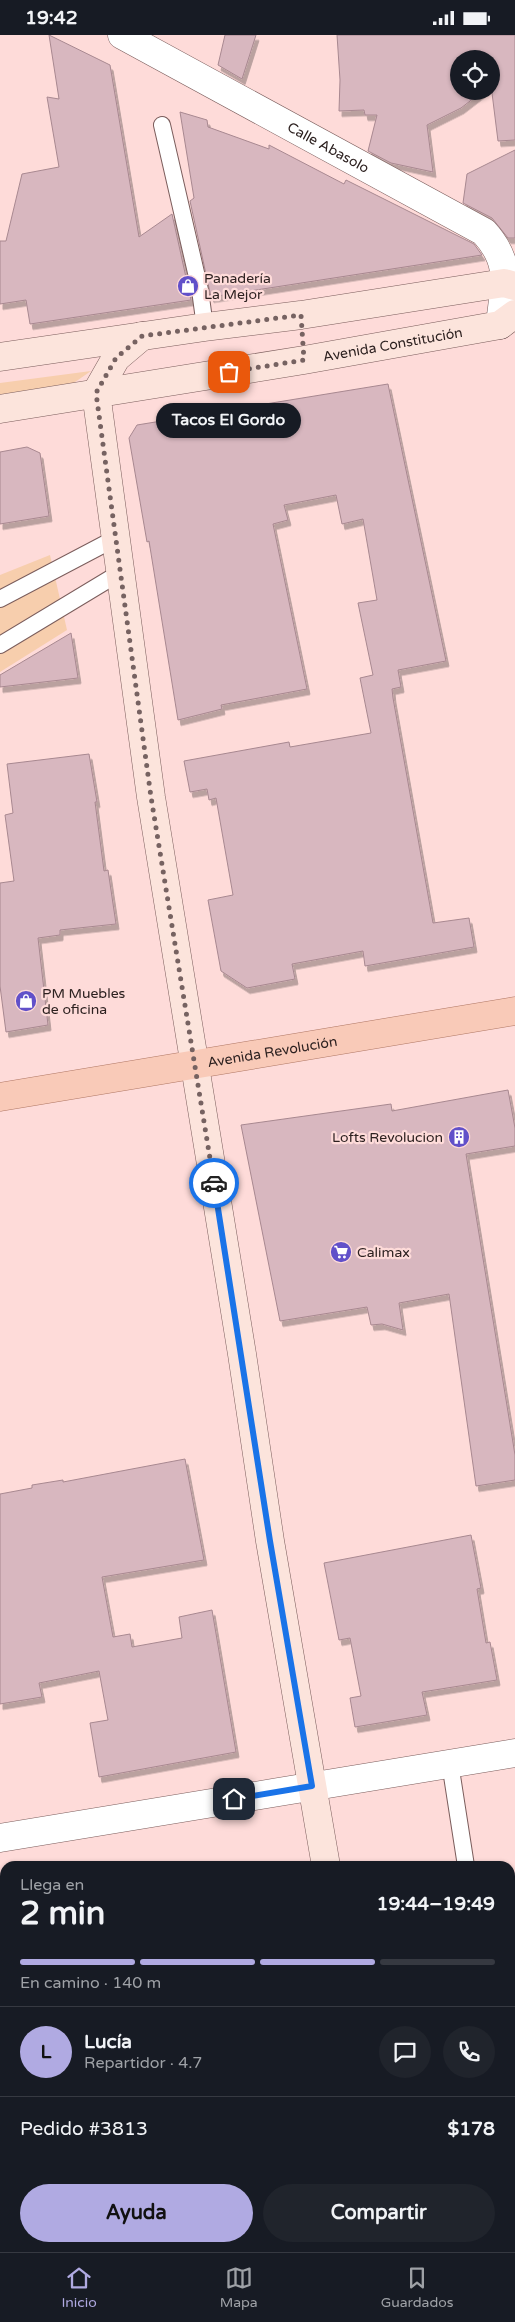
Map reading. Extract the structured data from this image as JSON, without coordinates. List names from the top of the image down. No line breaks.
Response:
{"streets":{"main road":["Avenida Constitución","Avenida Revolución"],"street":["Calle Abasolo"]},"crossings":[["Calle Abasolo","Avenida Constitución"]],"places":{"shop":["Panadería La Mejor","PM Muebles de oficina"],"other":["Tacos El Gordo"],"building":["Lofts Revolucion"],"supermarket":["Calimax"]},"page":{"status":"19:42","bubble":"Tacos El Gordo","heading":["2 min","Llega en","19:44–19:49"],"panel":["Lucía","Repartidor · 4.7","Pedido #3813","$178"],"bar":"En camino · 140 m","round":"L","buttons":["Ayuda","Compartir"],"tabs":["Inicio","Mapa","Guardados"]}}
